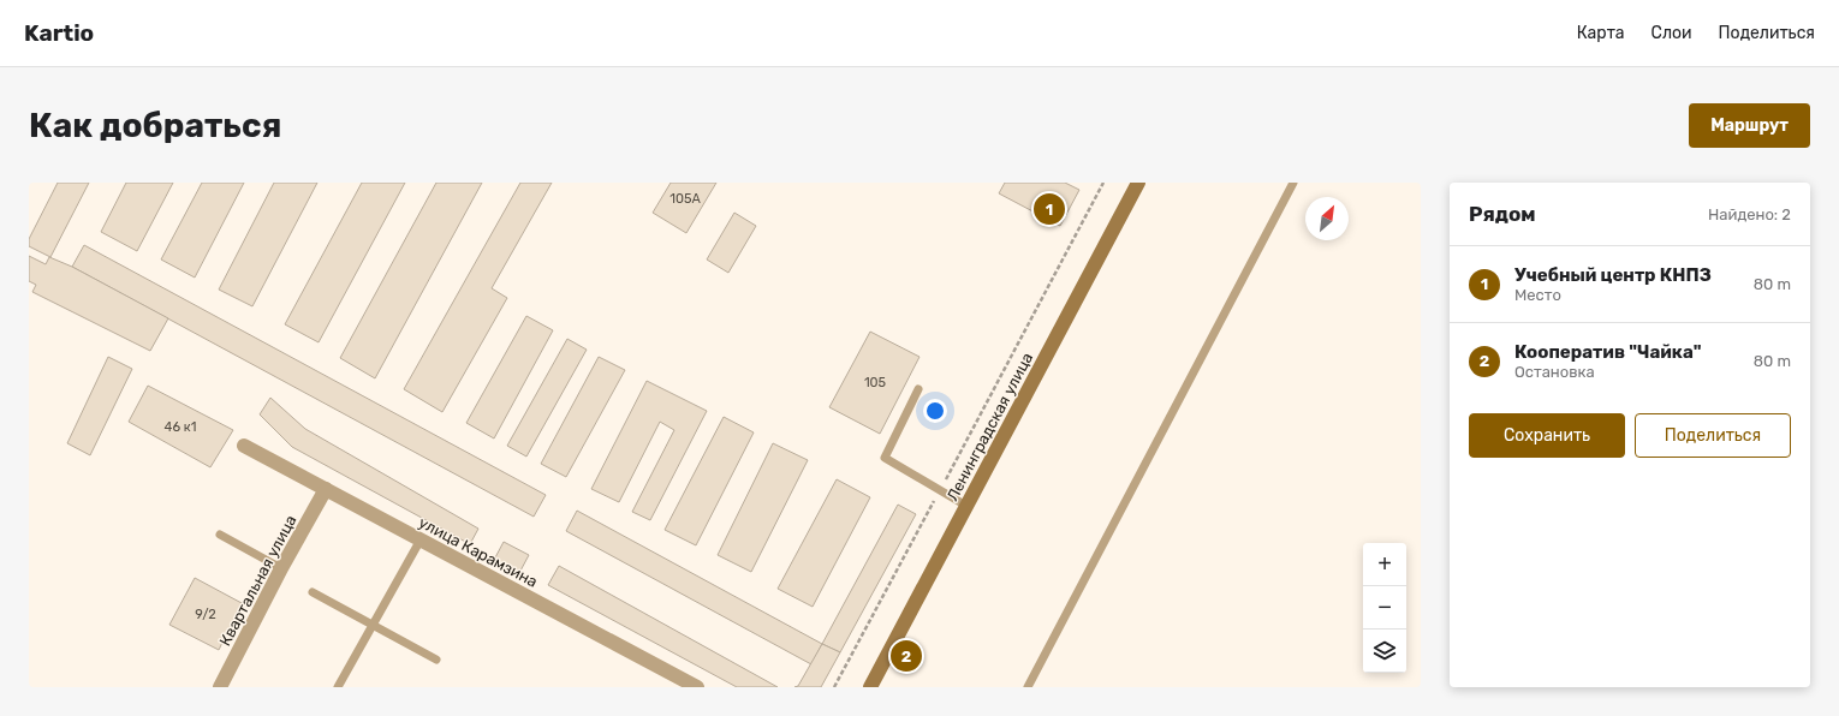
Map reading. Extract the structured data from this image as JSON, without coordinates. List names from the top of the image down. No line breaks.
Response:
{"streets":{"main road":["Ленинградская улица"],"street":["улица Карамзина","Квартальная улица"]},"crossings":[["улица Карамзина","Квартальная улица"]],"house_numbers":["105А","105","46 к1","9/2"],"north":"top right","page":{"header":"Kartio","nav":["Карта","Слои","Поделиться"],"buttons":["Маршрут",["Сохранить","Поделиться"]],"title":"Как добраться","heading":["Рядом","Найдено: 2"],"pins":["1","2"],"list":[{"mark":"1","name":"Учебный центр КНПЗ","note":"Место","value":"80 m"},{"mark":"2","name":"Кооператив \"Чайка\"","note":"Остановка","value":"80 m"}],"map_buttons":["+","−"]}}
